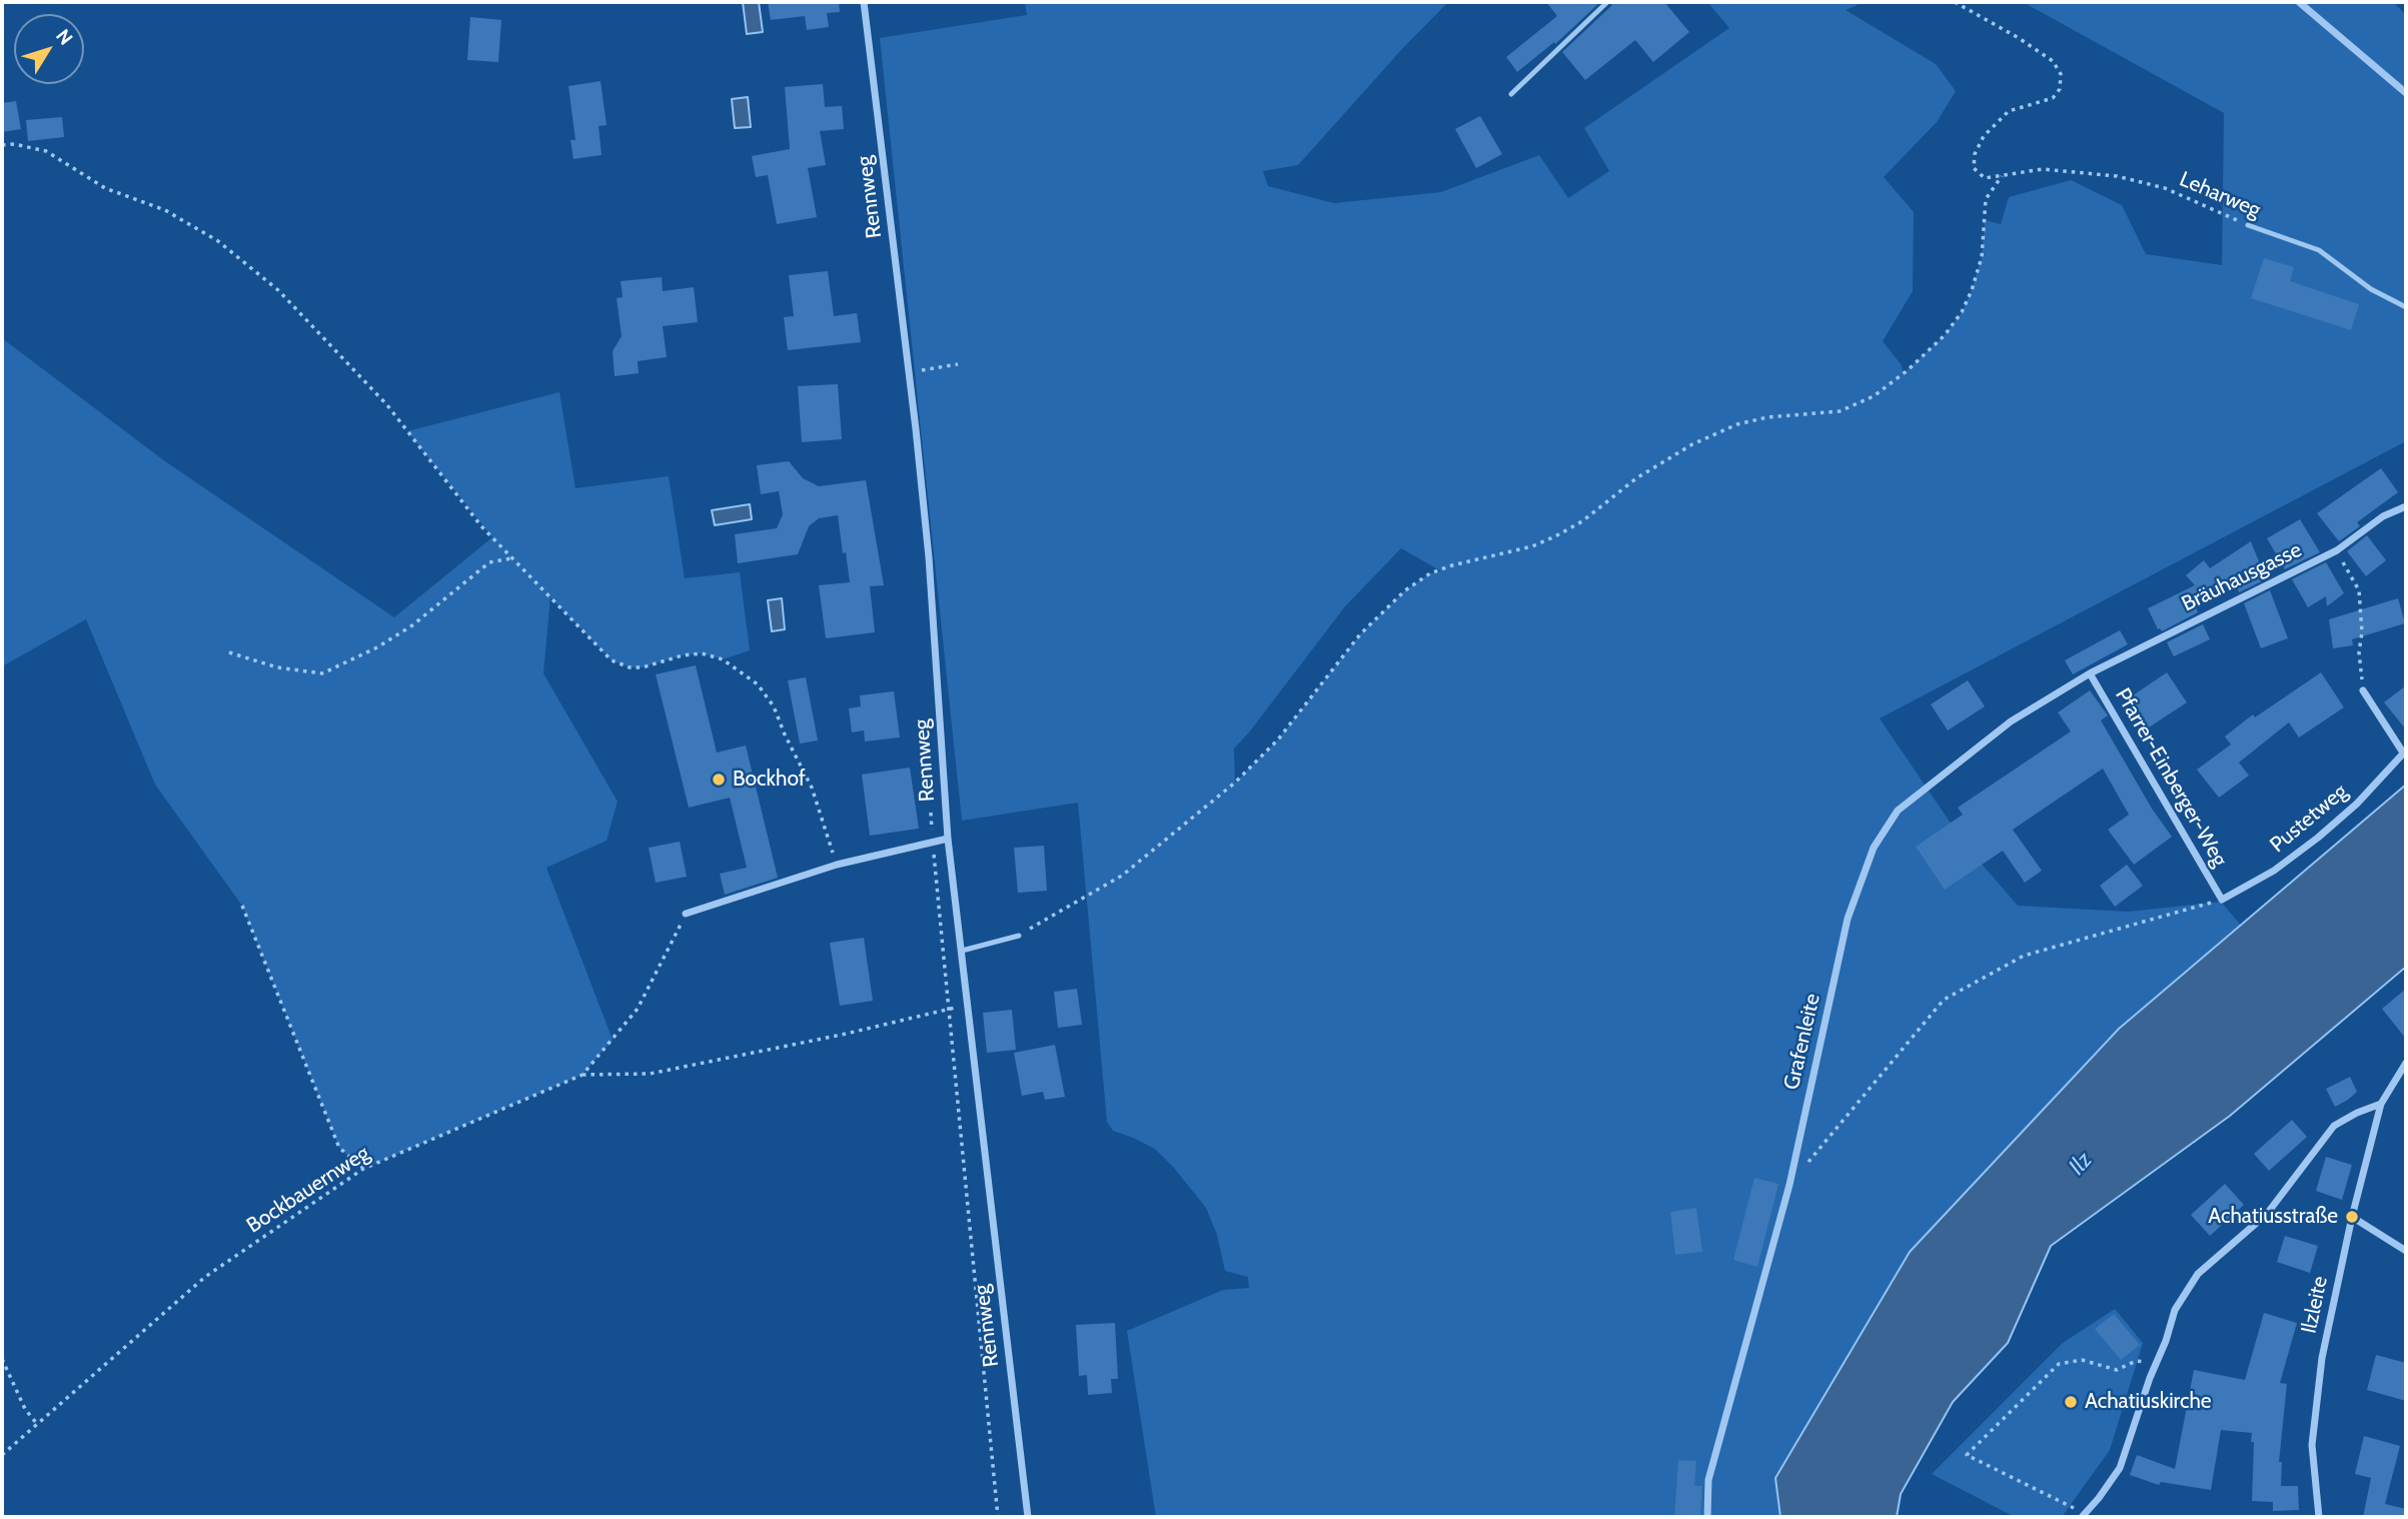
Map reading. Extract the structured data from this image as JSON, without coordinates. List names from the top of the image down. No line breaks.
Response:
{"streets":{"street":["Rennweg","Bräuhausgasse","Pfarrer-Einberger-Weg","Pustetweg","Grafenleite","Ilzleite"],"lane":["Leharweg"],"path":["Bockbauernweg"]},"crossings":[["Bräuhausgasse","Pfarrer-Einberger-Weg"],["Bräuhausgasse","Grafenleite"],["Pfarrer-Einberger-Weg","Pustetweg"],["Pfarrer-Einberger-Weg","Grafenleite"]],"water":["Ilz"],"places":["Bockhof","Achatiusstraße","Achatiuskirche"],"north":"top right"}
